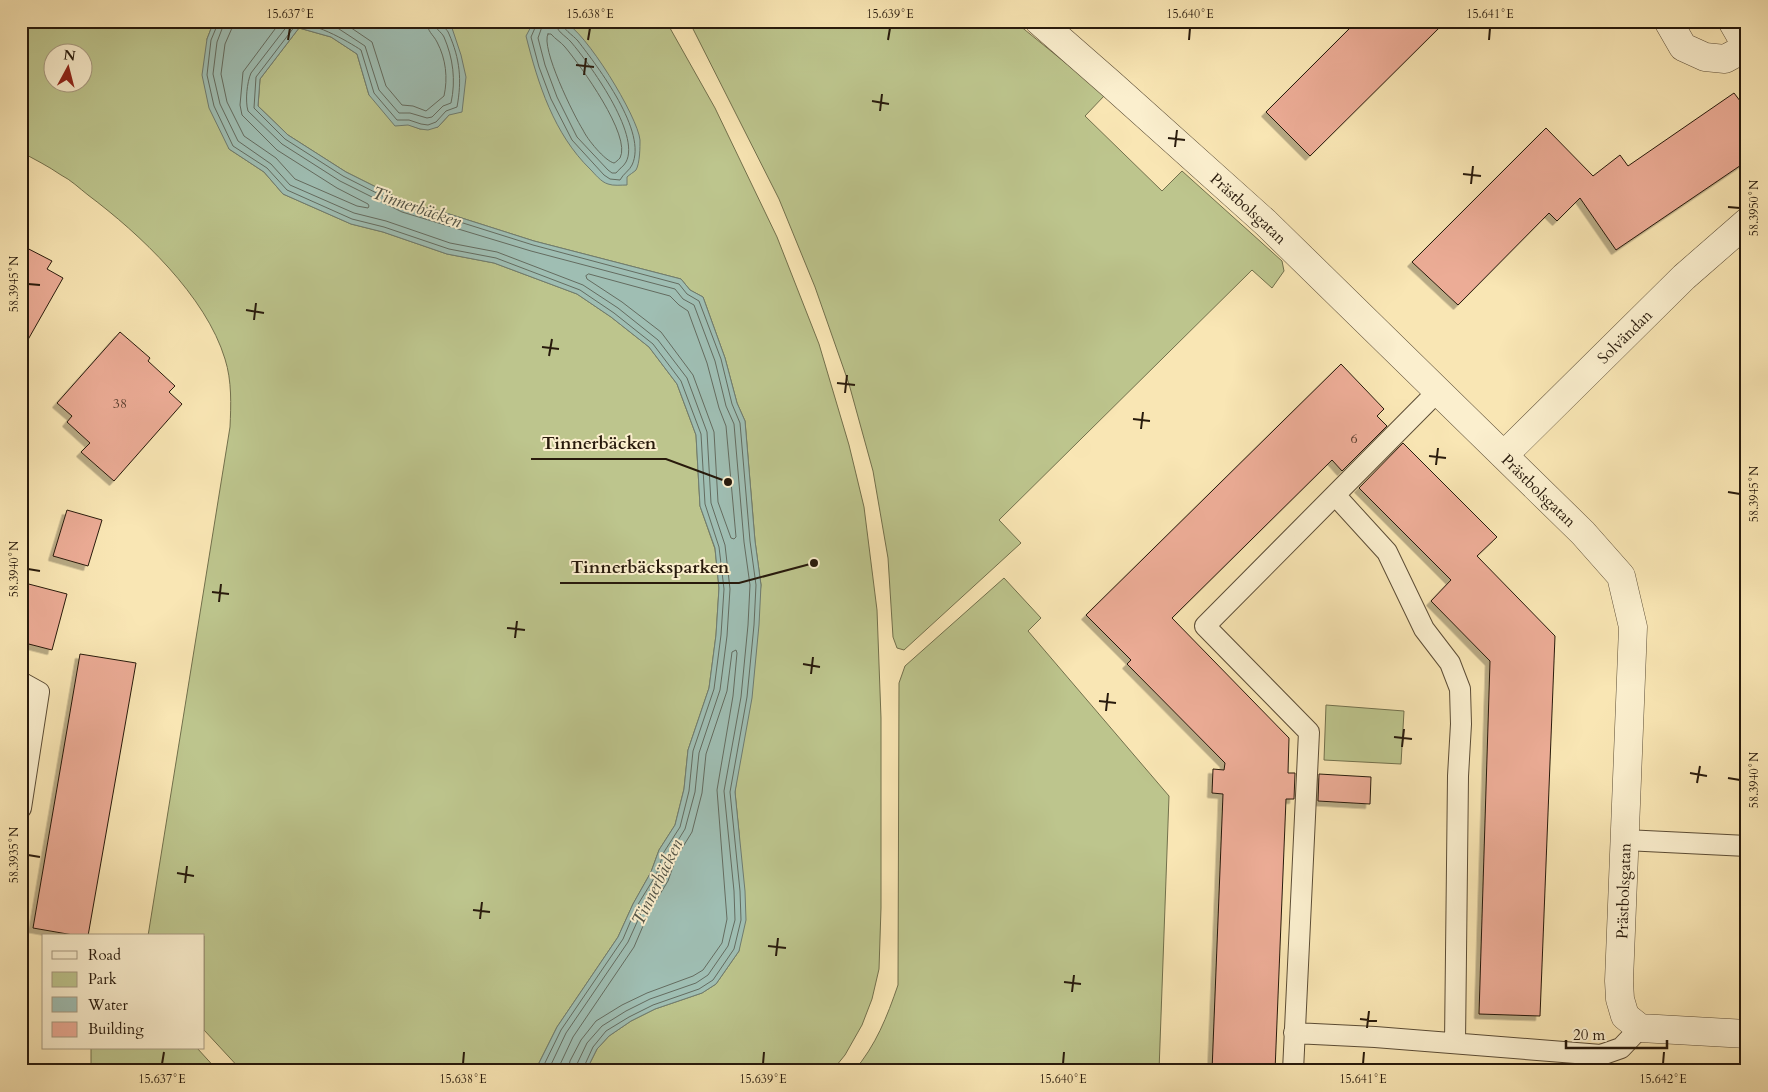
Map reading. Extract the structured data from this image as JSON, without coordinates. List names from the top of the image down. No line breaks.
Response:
{"streets":{"street":["Prästbolsgatan","Solvändan"]},"crossings":[["Prästbolsgatan","Solvändan"]],"water":["Tinnerbäcken"],"places":["Tinnerbäcken","Tinnerbäcksparken"],"house_numbers":["38","6"],"legend":["Road","Park","Water","Building"],"scale_bar":"20 m","north":"top","coordinates":["15.637°E","15.638°E","15.639°E","15.640°E","15.641°E","58.3950°N","58.3945°N","58.3940°N","58.3935°N","15.642°E"]}
